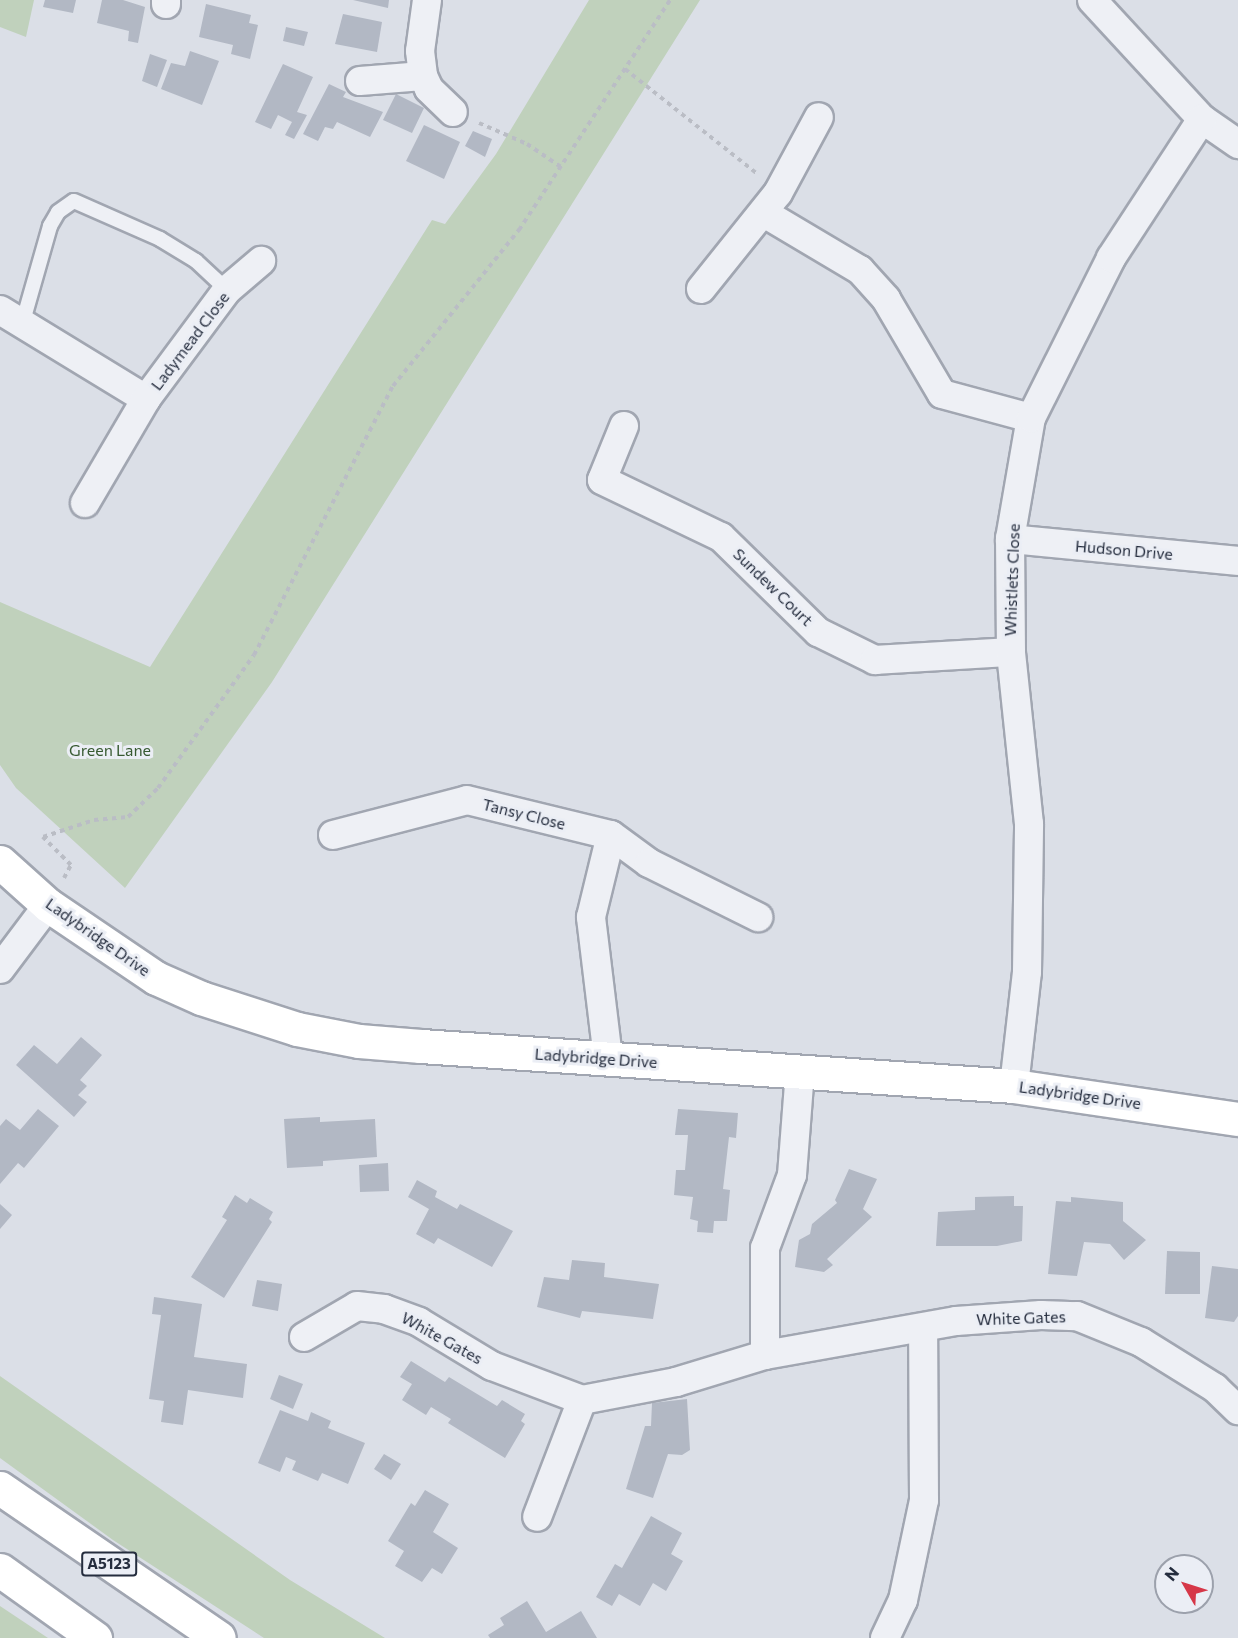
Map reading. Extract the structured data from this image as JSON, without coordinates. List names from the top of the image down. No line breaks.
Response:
{"streets":{"main road":["Ladybridge Drive","A5123"],"street":["Ladymead Close","Hudson Drive","Whistlets Close","Sundew Court","Tansy Close","White Gates"]},"crossings":[["Hudson Drive","Whistlets Close"],["Whistlets Close","Sundew Court"],["Whistlets Close","Ladybridge Drive"]],"parks":["Green Lane"],"north":"top left"}
